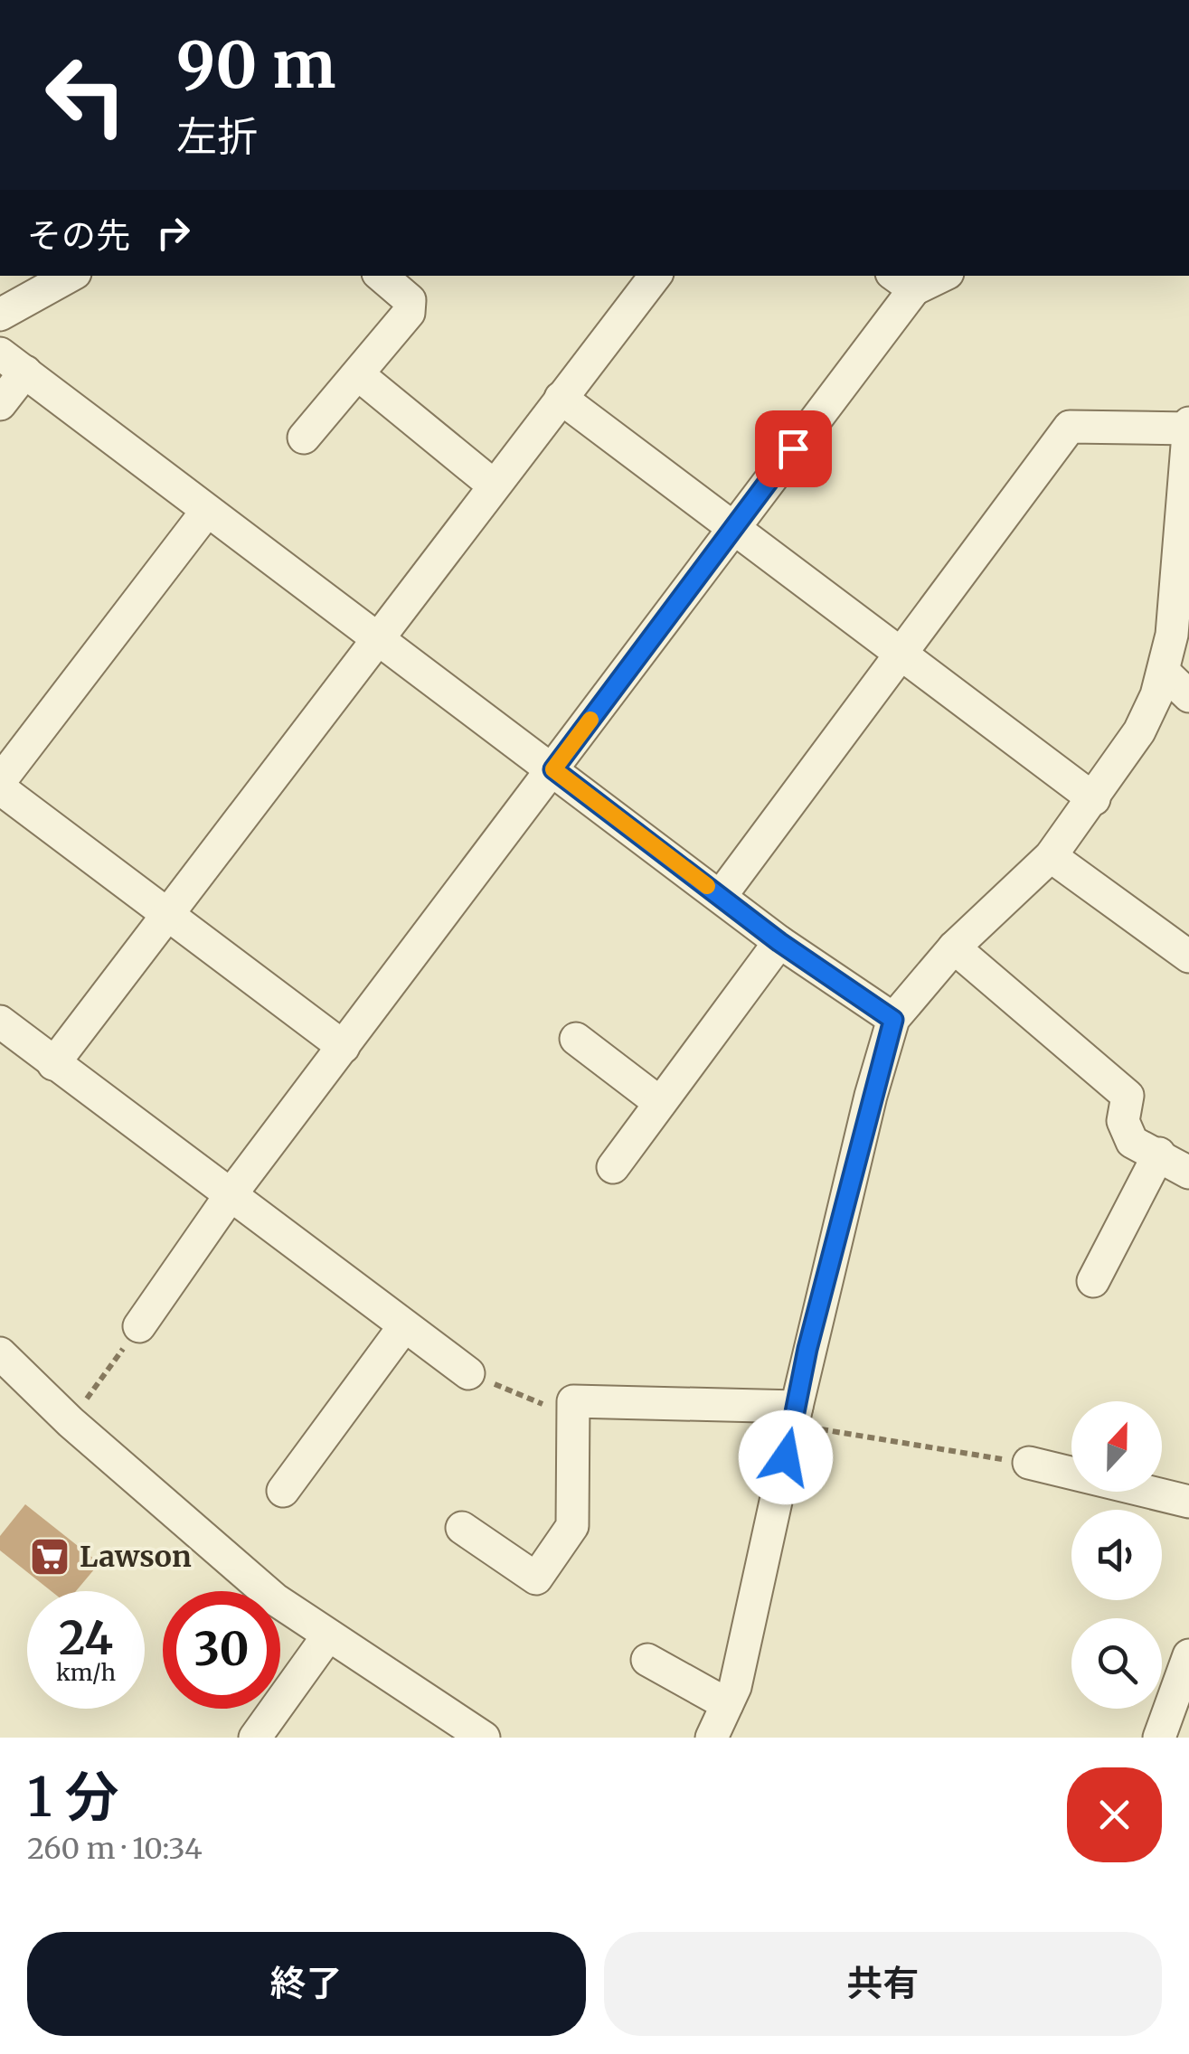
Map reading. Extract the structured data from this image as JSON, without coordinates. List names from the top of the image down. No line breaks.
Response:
{"places":{"supermarket":["Lawson"]},"north":"top","page":{"turn":["90 m","左折"],"then":"その先","speed":"24 km/h","limit":"30","heading":["1 分","260 m · 10:34"],"buttons":["終了","共有"]}}
